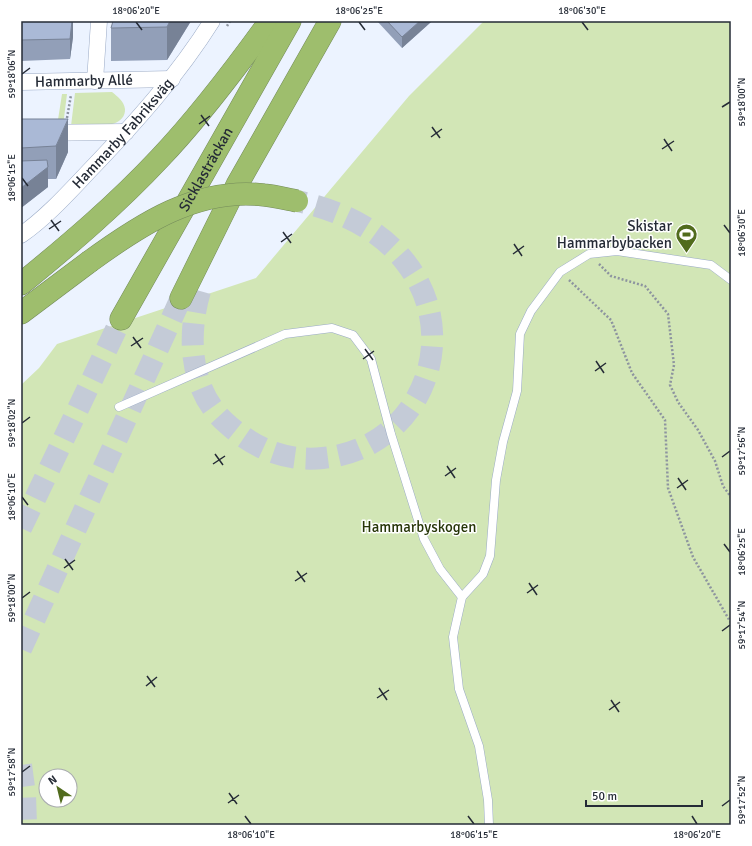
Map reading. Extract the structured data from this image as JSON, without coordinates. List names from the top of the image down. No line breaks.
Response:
{"streets":{"highway":["Sicklasträckan"],"street":["Hammarby Allé","Hammarby Fabriksväg"]},"crossings":[["Hammarby Allé","Hammarby Fabriksväg"]],"parks":["Hammarbyskogen"],"places":{"sports":["Skistar Hammarbybacken"]},"scale_bar":"50 m","north":"top left","coordinates":["18°06'20\"E","18°06'25\"E","18°06'30\"E","59°18'06\"N","59°18'00\"N","18°06'15\"E","59°18'02\"N","59°17'56\"N","18°06'10\"E","59°17'54\"N","59°17'58\"N","59°17'52\"N"]}
